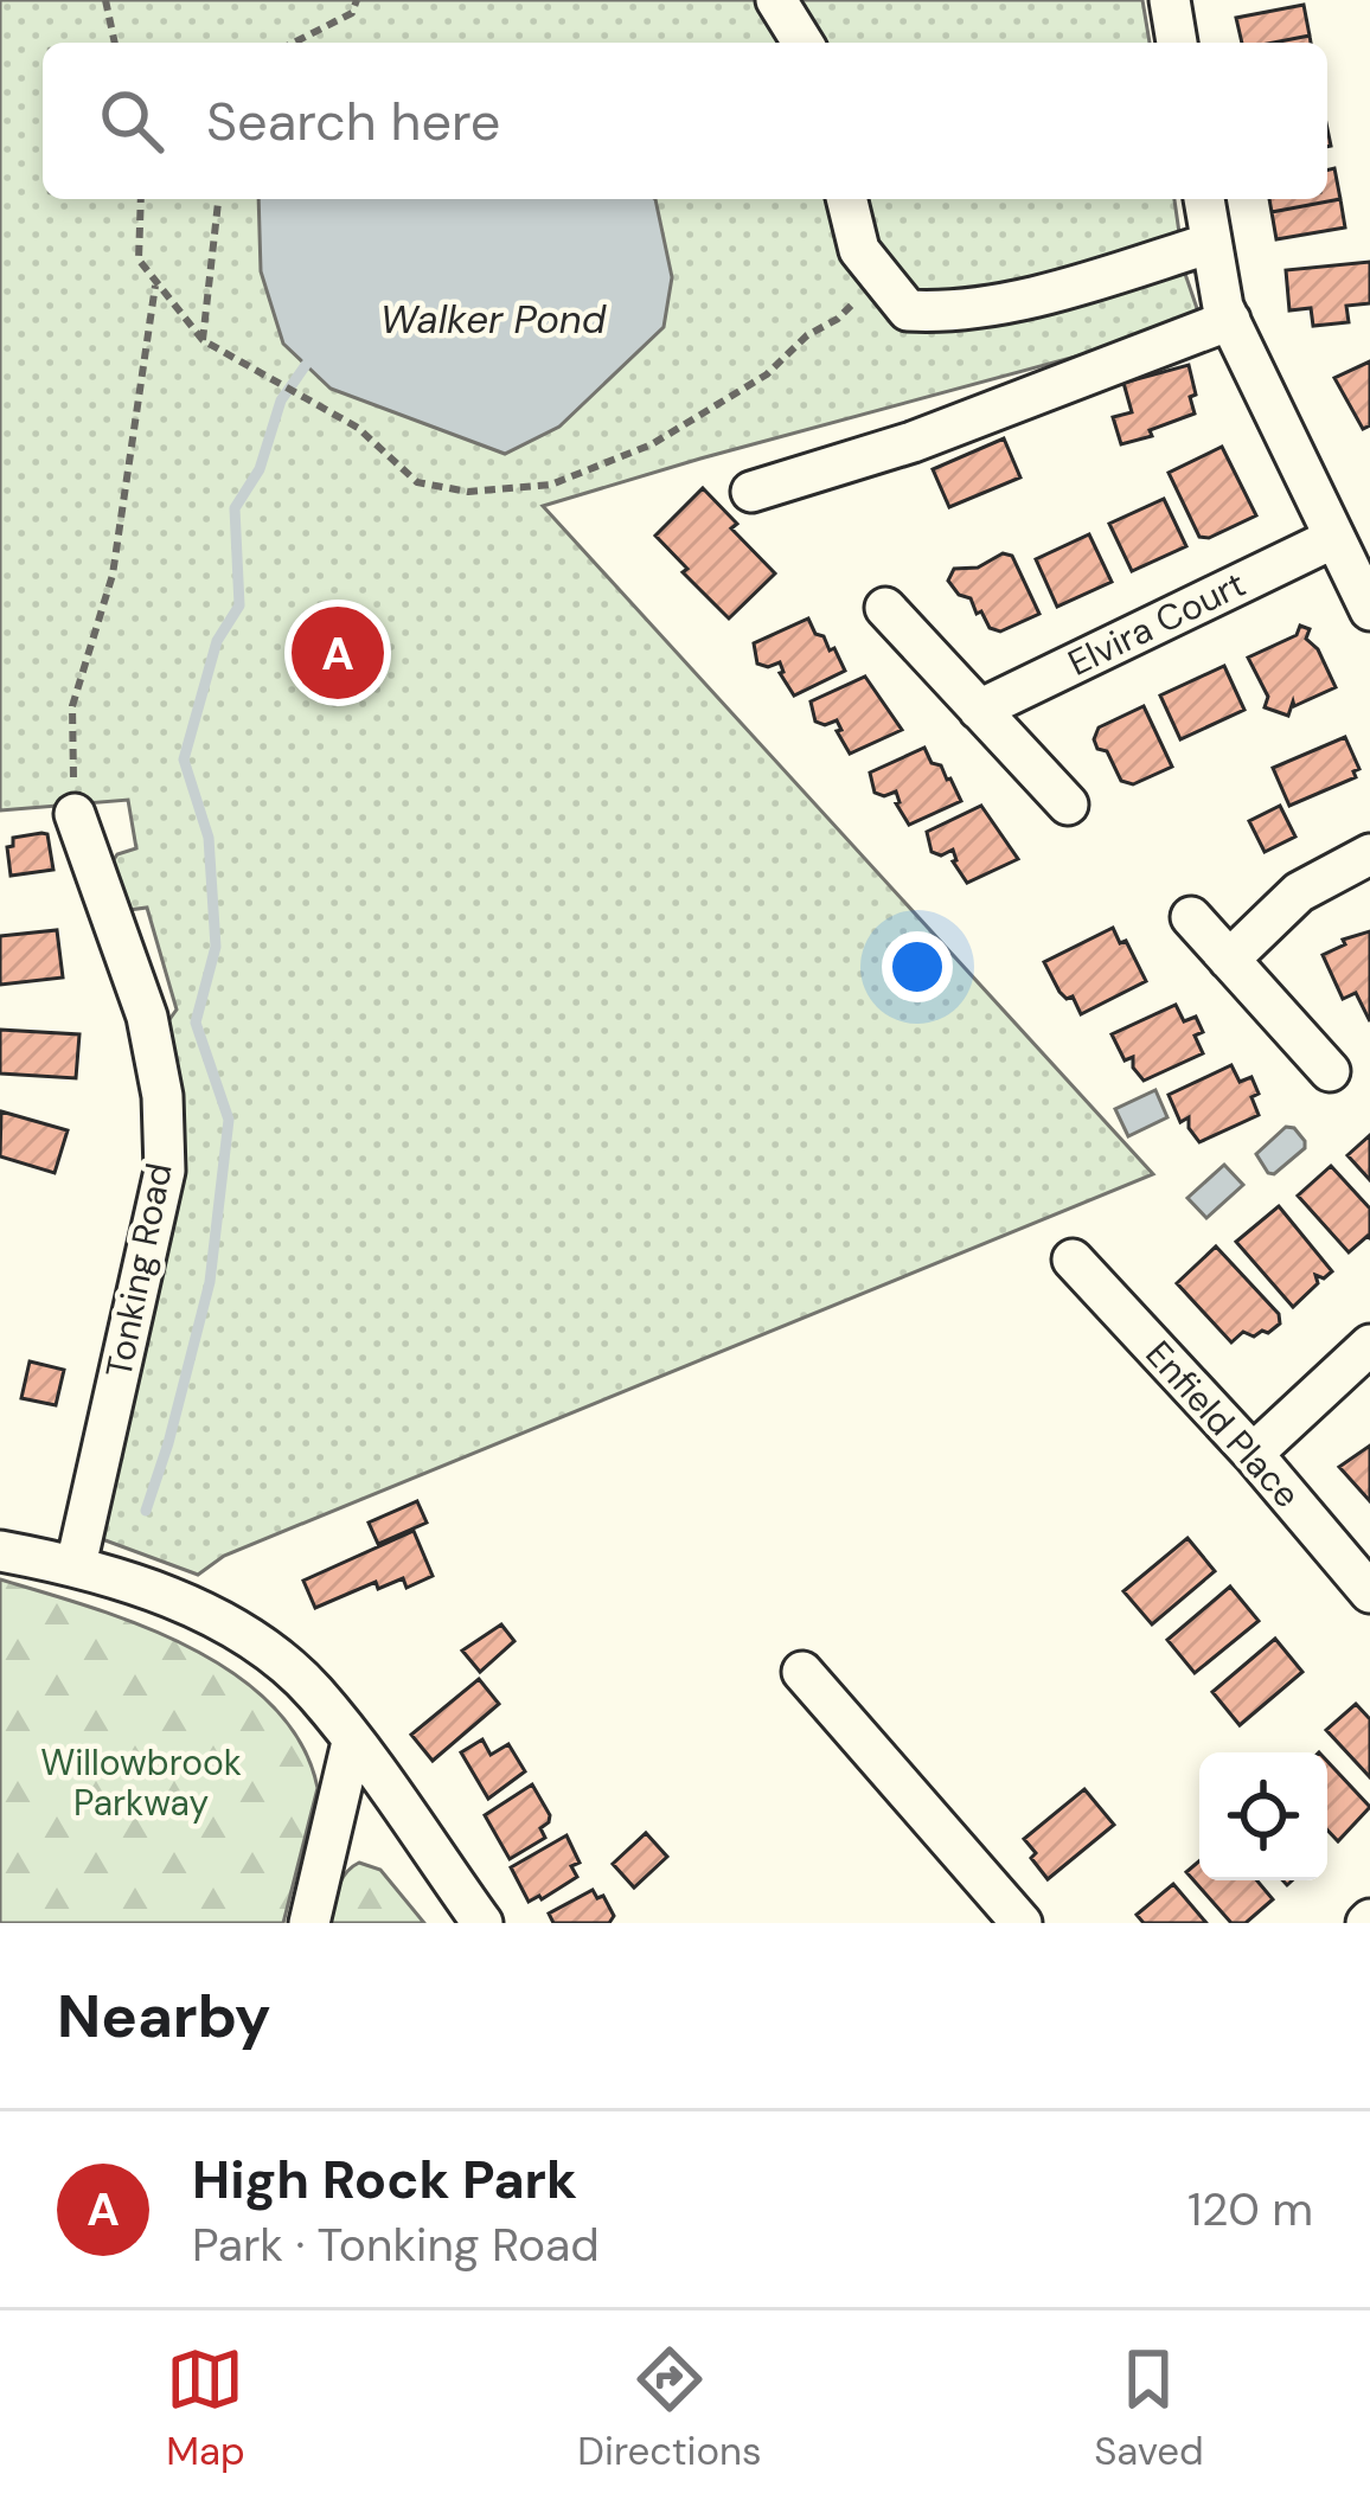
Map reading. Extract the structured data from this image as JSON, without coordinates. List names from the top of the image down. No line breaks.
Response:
{"streets":{"street":["Elvira Court","Tonking Road","Enfield Place"]},"water":["Walker Pond"],"parks":["Willowbrook Parkway"],"page":{"search":"Search here","pins":"A","heading":"Nearby","list":[{"mark":"A","name":"High Rock Park","note":"Park · Tonking Road","value":"120 m"}],"nav":["Map","Directions","Saved"]}}
